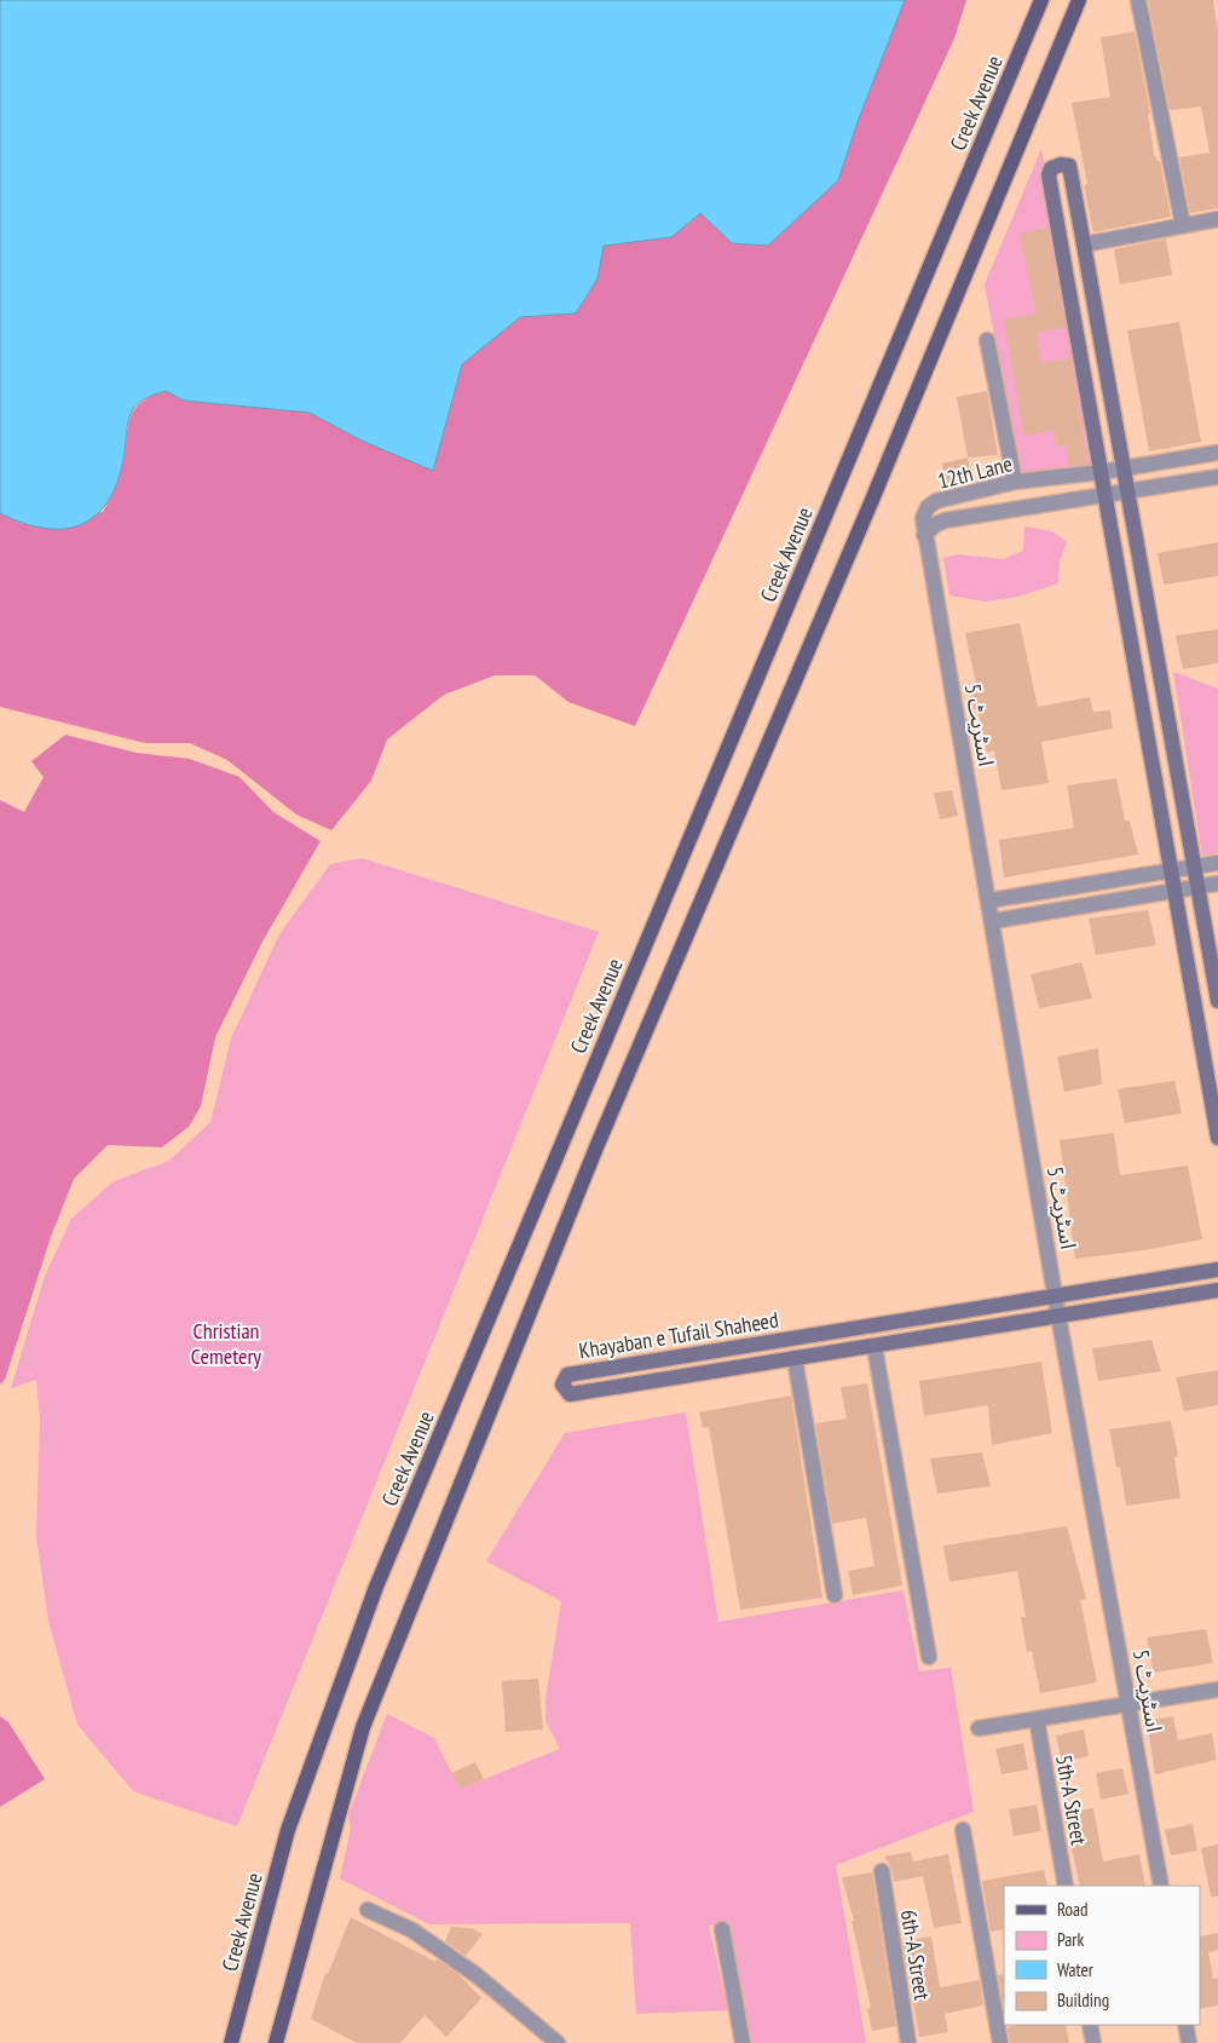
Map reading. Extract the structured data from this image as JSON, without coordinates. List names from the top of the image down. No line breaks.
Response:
{"streets":{"main road":["Creek Avenue"],"street":["12th Lane","اسٹریٹ 5","Khayaban e Tufail Shaheed","5th-A Street","6th-A Street"]},"crossings":[["12th Lane","اسٹریٹ 5"],["اسٹریٹ 5","Khayaban e Tufail Shaheed"]],"parks":["Christian Cemetery"],"legend":["Road","Park","Water","Building"]}
